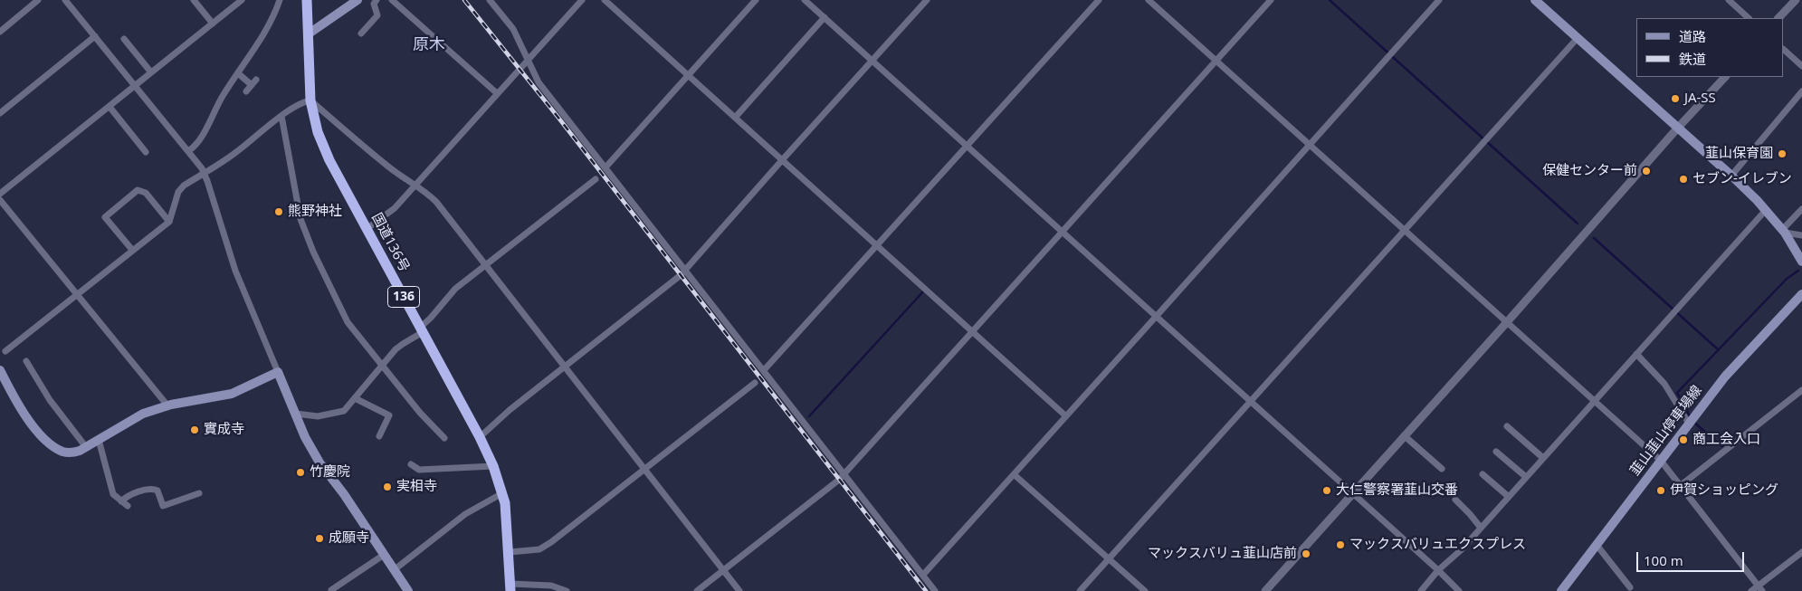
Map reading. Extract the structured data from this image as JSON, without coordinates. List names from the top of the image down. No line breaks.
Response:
{"streets":{"highway":["国道136号","136"],"main road":["韮山韮山停車場線"]},"districts":["原木"],"places":["JA-SS","韮山保育園","保健センター前","セブン-イレブン","熊野神社","實成寺","商工会入口","竹慶院","実相寺","大仁警察署韮山交番","伊賀ショッピング","成願寺","マックスバリュエクスプレス","マックスバリュ韮山店前"],"legend":["道路","鉄道"],"scale_bar":"100 m"}
